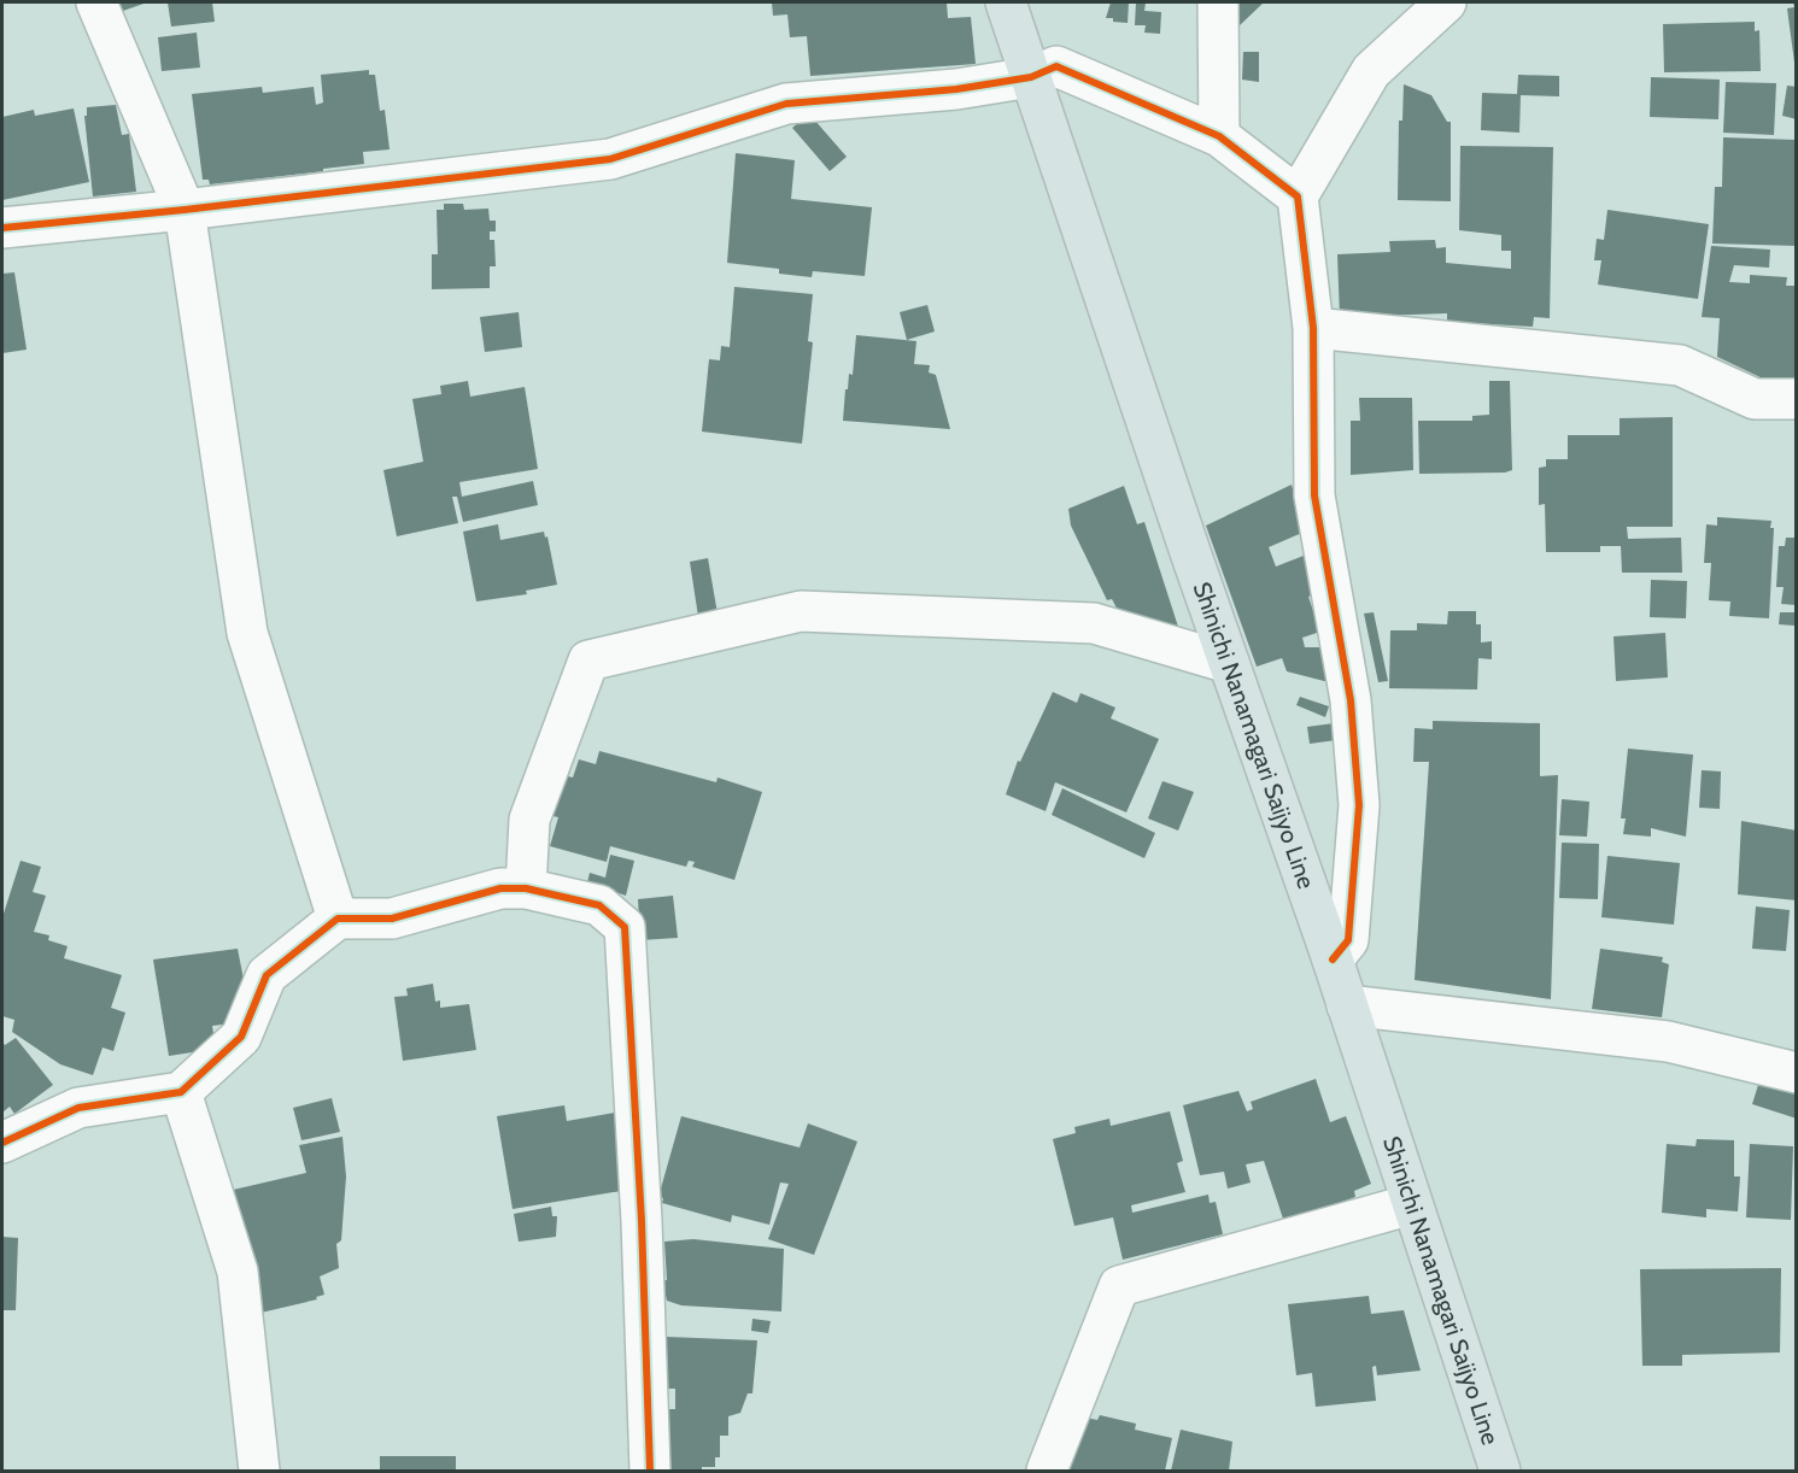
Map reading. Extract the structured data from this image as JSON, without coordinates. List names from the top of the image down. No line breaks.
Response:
{"streets":{"main road":["Shinichi Nanamagari Saijyo Line"]}}
